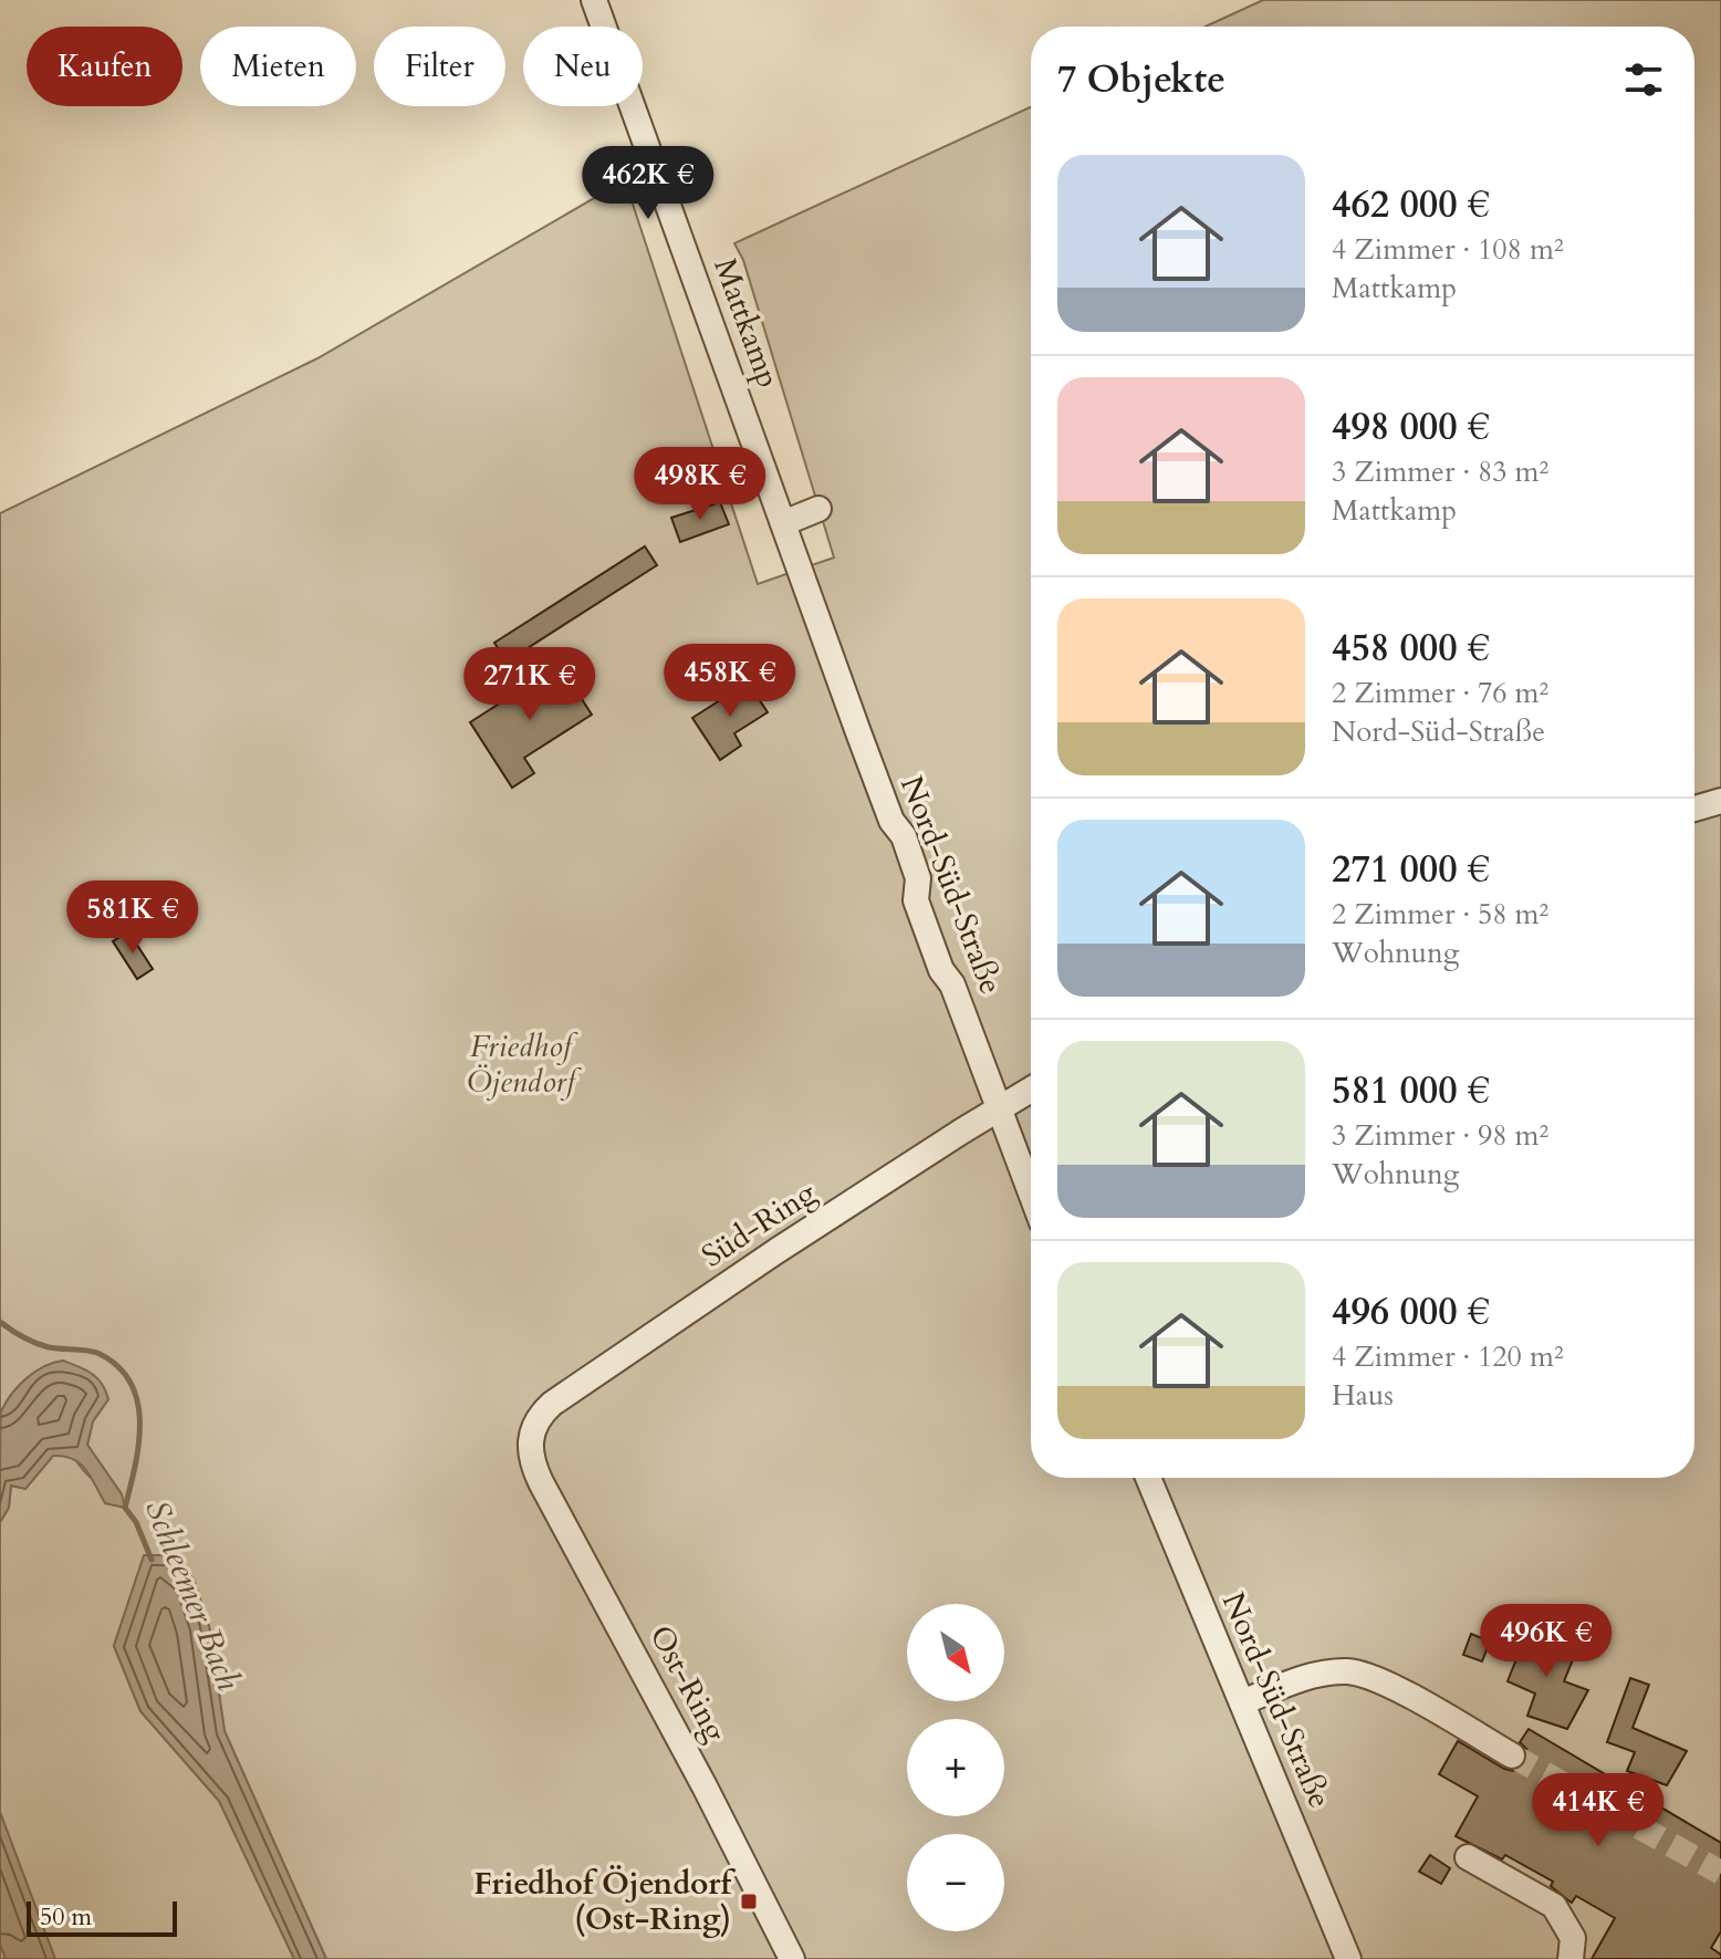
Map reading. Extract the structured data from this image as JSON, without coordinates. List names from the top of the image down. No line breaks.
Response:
{"streets":{"street":["Mattkamp","Nord-Süd-Straße","Süd-Ring","Ost-Ring"]},"crossings":[["Mattkamp","Nord-Süd-Straße"],["Nord-Süd-Straße","Süd-Ring"],["Süd-Ring","Ost-Ring"]],"water":["Schleemer Bach"],"parks":["Friedhof Öjendorf"],"places":{"transit":["Friedhof Öjendorf (Ost-Ring)"]},"scale_bar":"50 m","north":"bottom right","page":{"chip":["Kaufen","Mieten","Filter","Neu"],"heading":"7 Objekte","list":[{"name":"462 000 €","note":"4 Zimmer · 108 m² · Mattkamp"},{"name":"498 000 €","note":"3 Zimmer · 83 m² · Mattkamp"},{"name":"458 000 €","note":"2 Zimmer · 76 m² · Nord-Süd-Straße"},{"name":"271 000 €","note":"2 Zimmer · 58 m² · Wohnung"},{"name":"581 000 €","note":"3 Zimmer · 98 m² · Wohnung"},{"name":"496 000 €","note":"4 Zimmer · 120 m² · Haus"}],"price":["462K €","498K €","458K €","271K €","581K €","496K €","414K €"],"map_buttons":["+","−"],"scale":"50 m"}}
